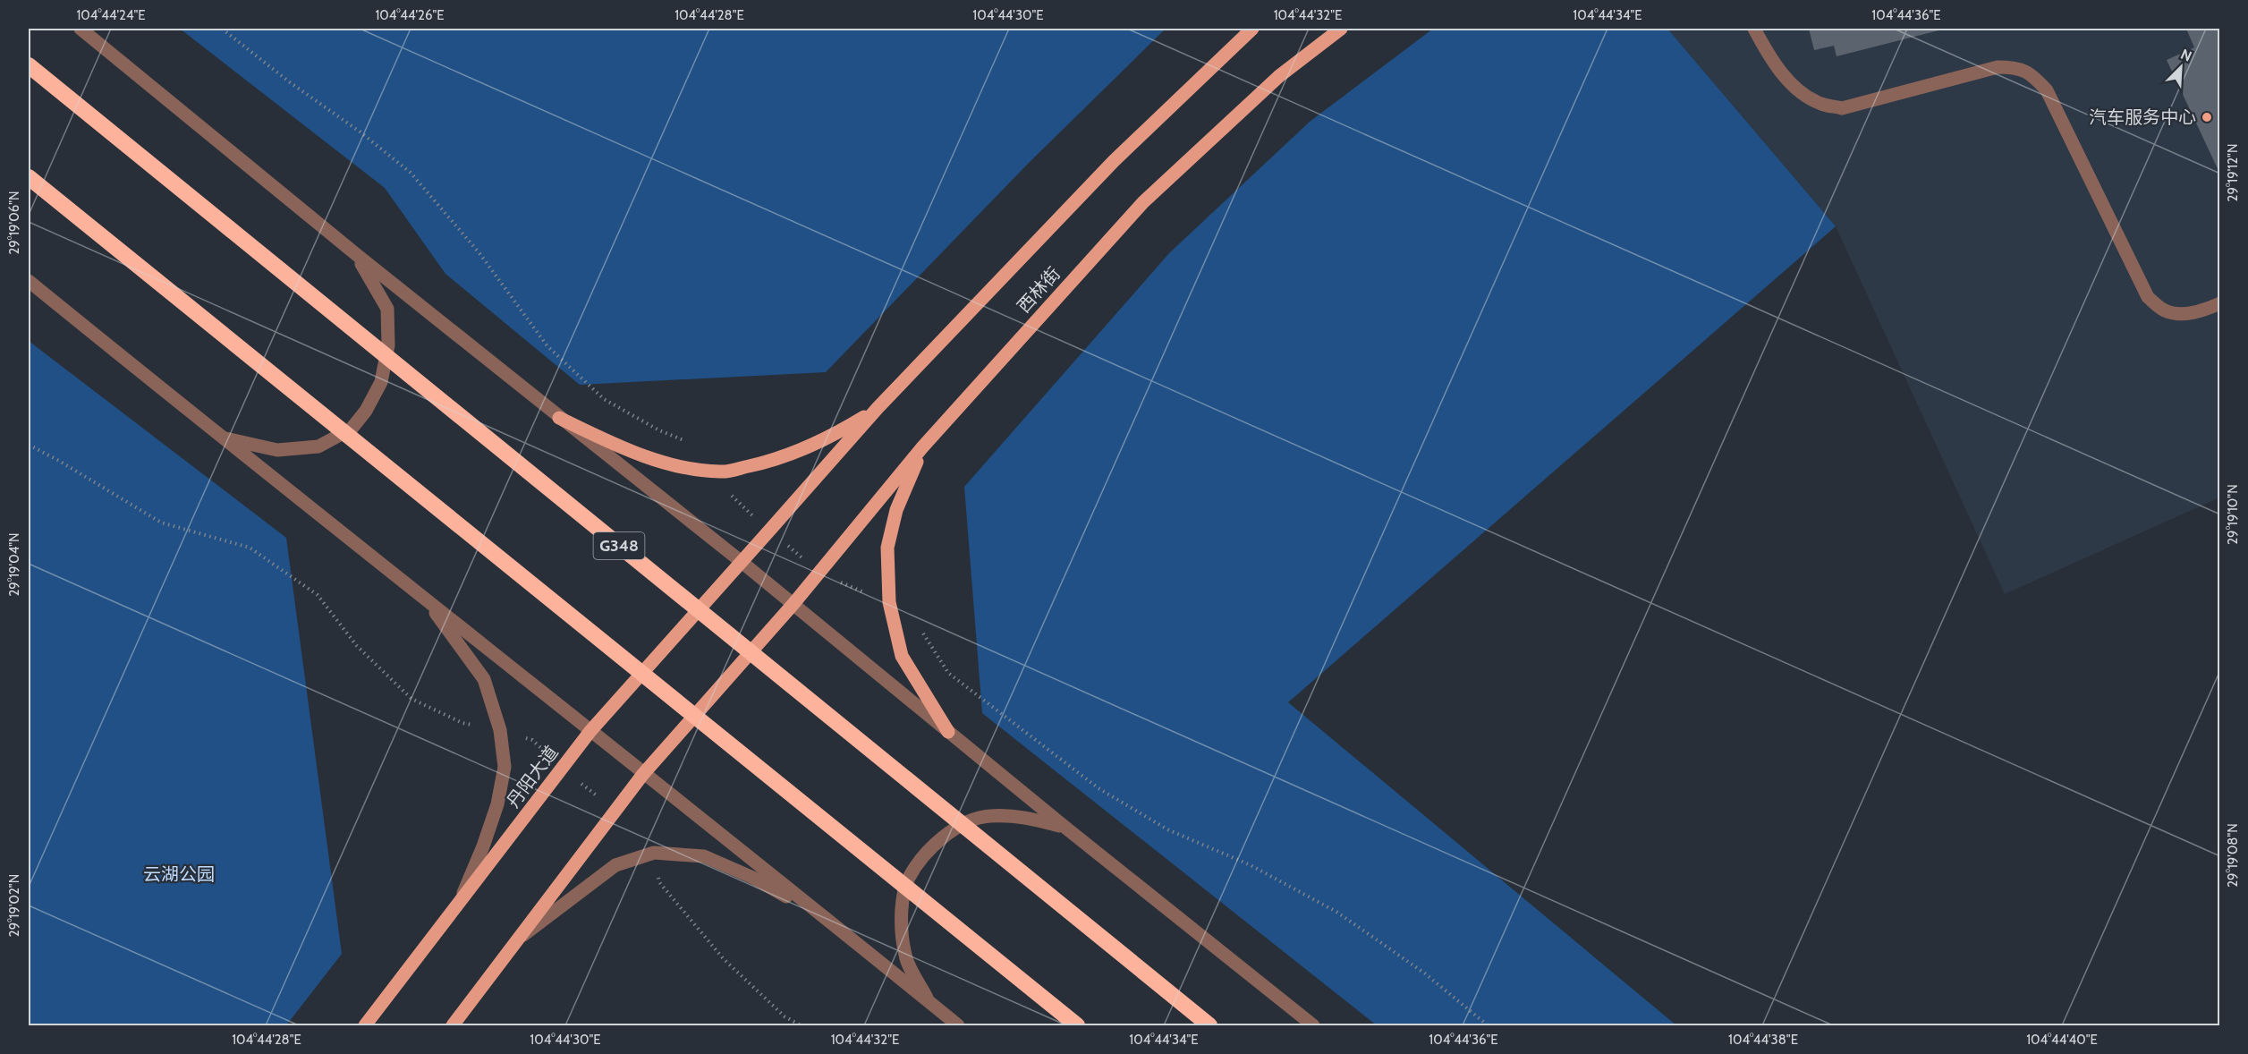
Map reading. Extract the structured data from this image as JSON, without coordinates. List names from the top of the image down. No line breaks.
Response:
{"streets":{"highway":["G348"],"main road":["西林街","丹阳大道"]},"crossings":[["西林街","丹阳大道"]],"parks":["云湖公园"],"places":["汽车服务中心"],"north":"top right","coordinates":["104°44'24\"E","104°44'26\"E","104°44'28\"E","104°44'30\"E","104°44'32\"E","104°44'34\"E","104°44'36\"E","29°19'12\"N","29°19'06\"N","29°19'10\"N","29°19'04\"N","29°19'08\"N","29°19'02\"N","104°44'38\"E","104°44'40\"E"]}
